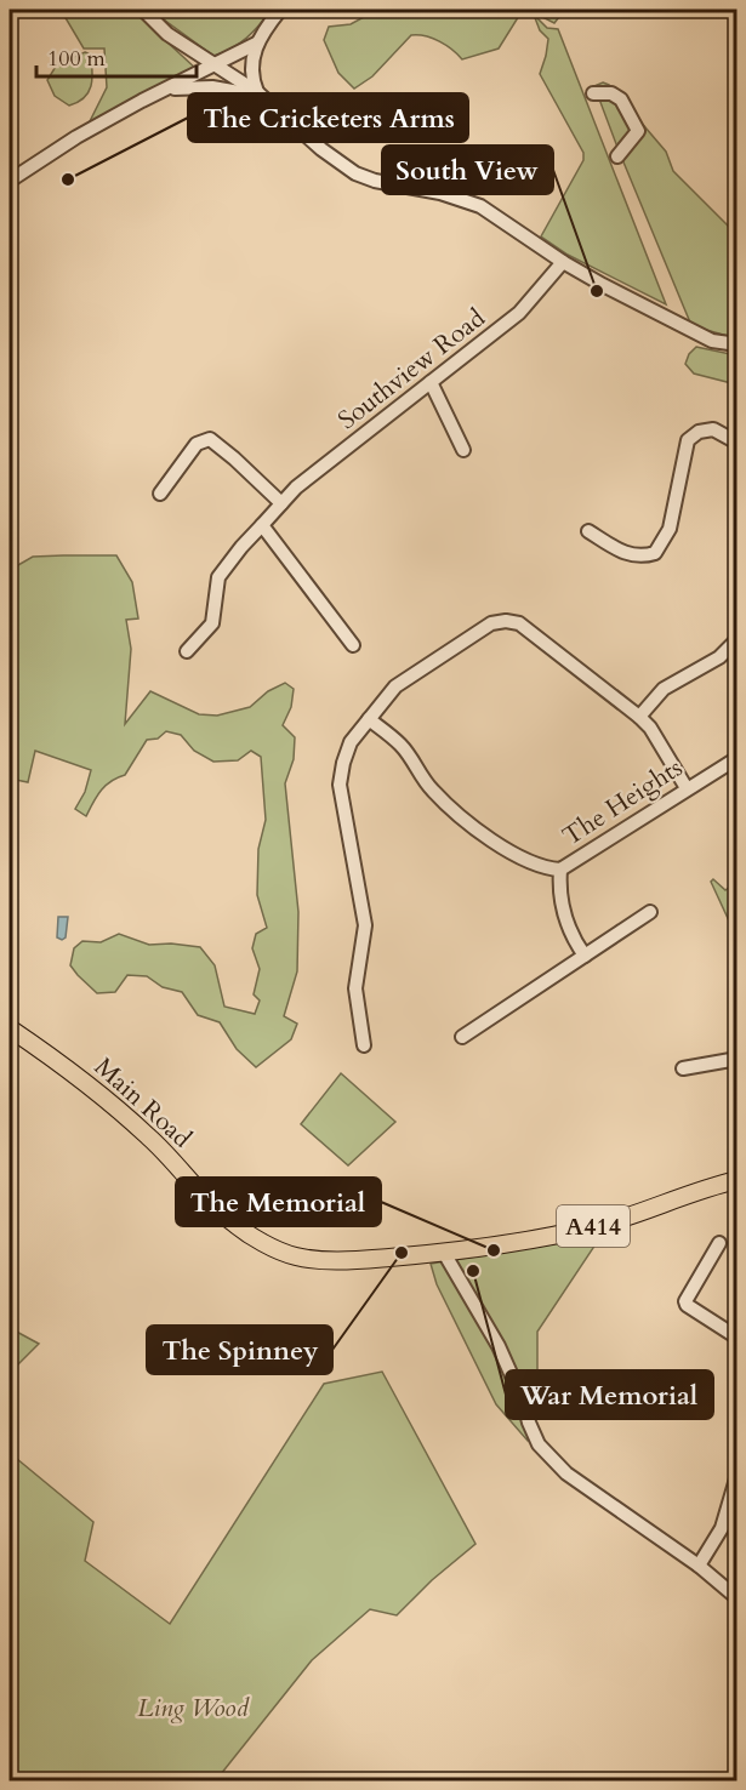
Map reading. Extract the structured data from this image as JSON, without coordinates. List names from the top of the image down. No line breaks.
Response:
{"streets":{"main road":["Main Road","A414"],"street":["Southview Road","The Heights"]},"crossings":[["Main Road","A414"]],"parks":["Ling Wood"],"places":["The Cricketers Arms","South View","The Memorial","The Spinney","War Memorial"],"scale_bar":"100 m"}
